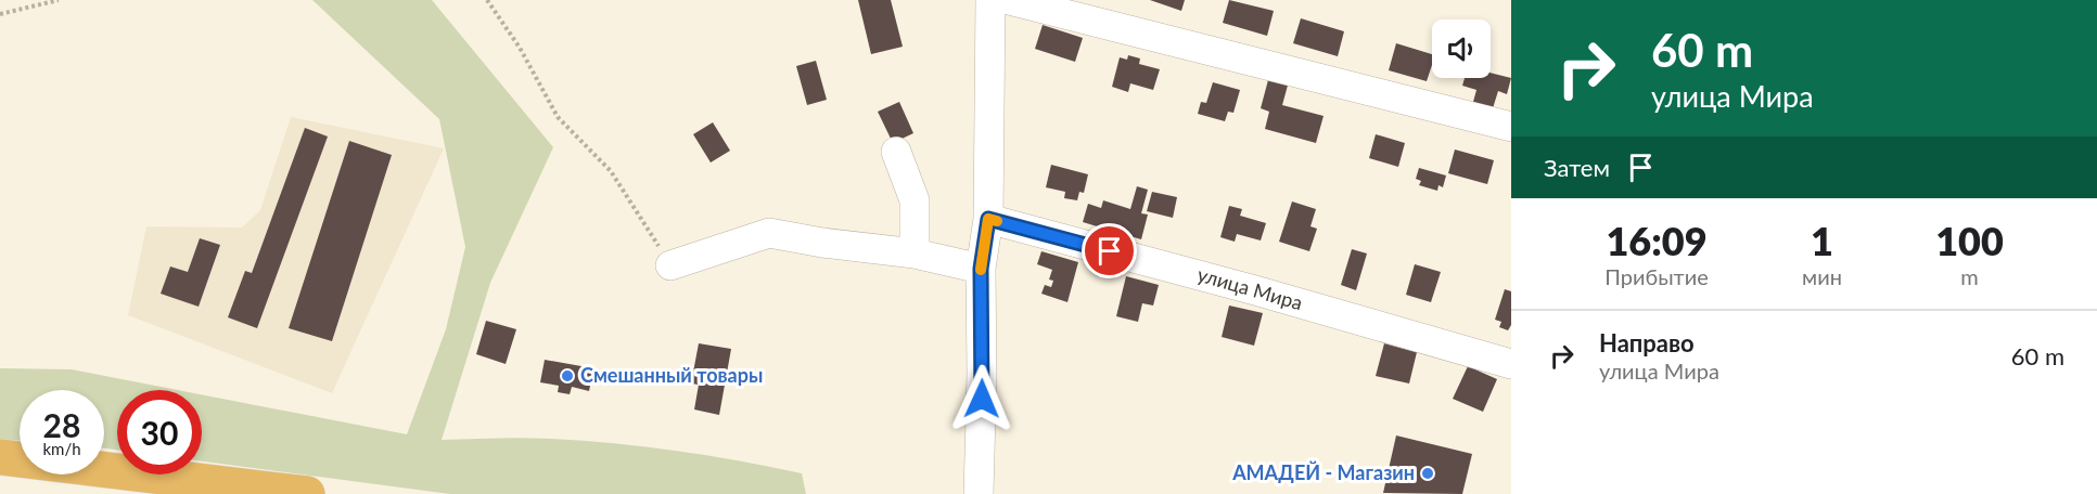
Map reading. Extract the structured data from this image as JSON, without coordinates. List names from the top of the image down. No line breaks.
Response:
{"streets":{"street":["улица Мира"]},"places":["Смешанный товары","АМАДЕЙ - Магазин"],"page":{"turn":["60 m","улица Мира"],"then":"Затем","eta":["16:09","Прибытие","1","мин","100","m"],"list":[{"name":"Направо","note":"улица Мира","value":"60 m"}],"speed":"28 km/h","limit":"30"}}
